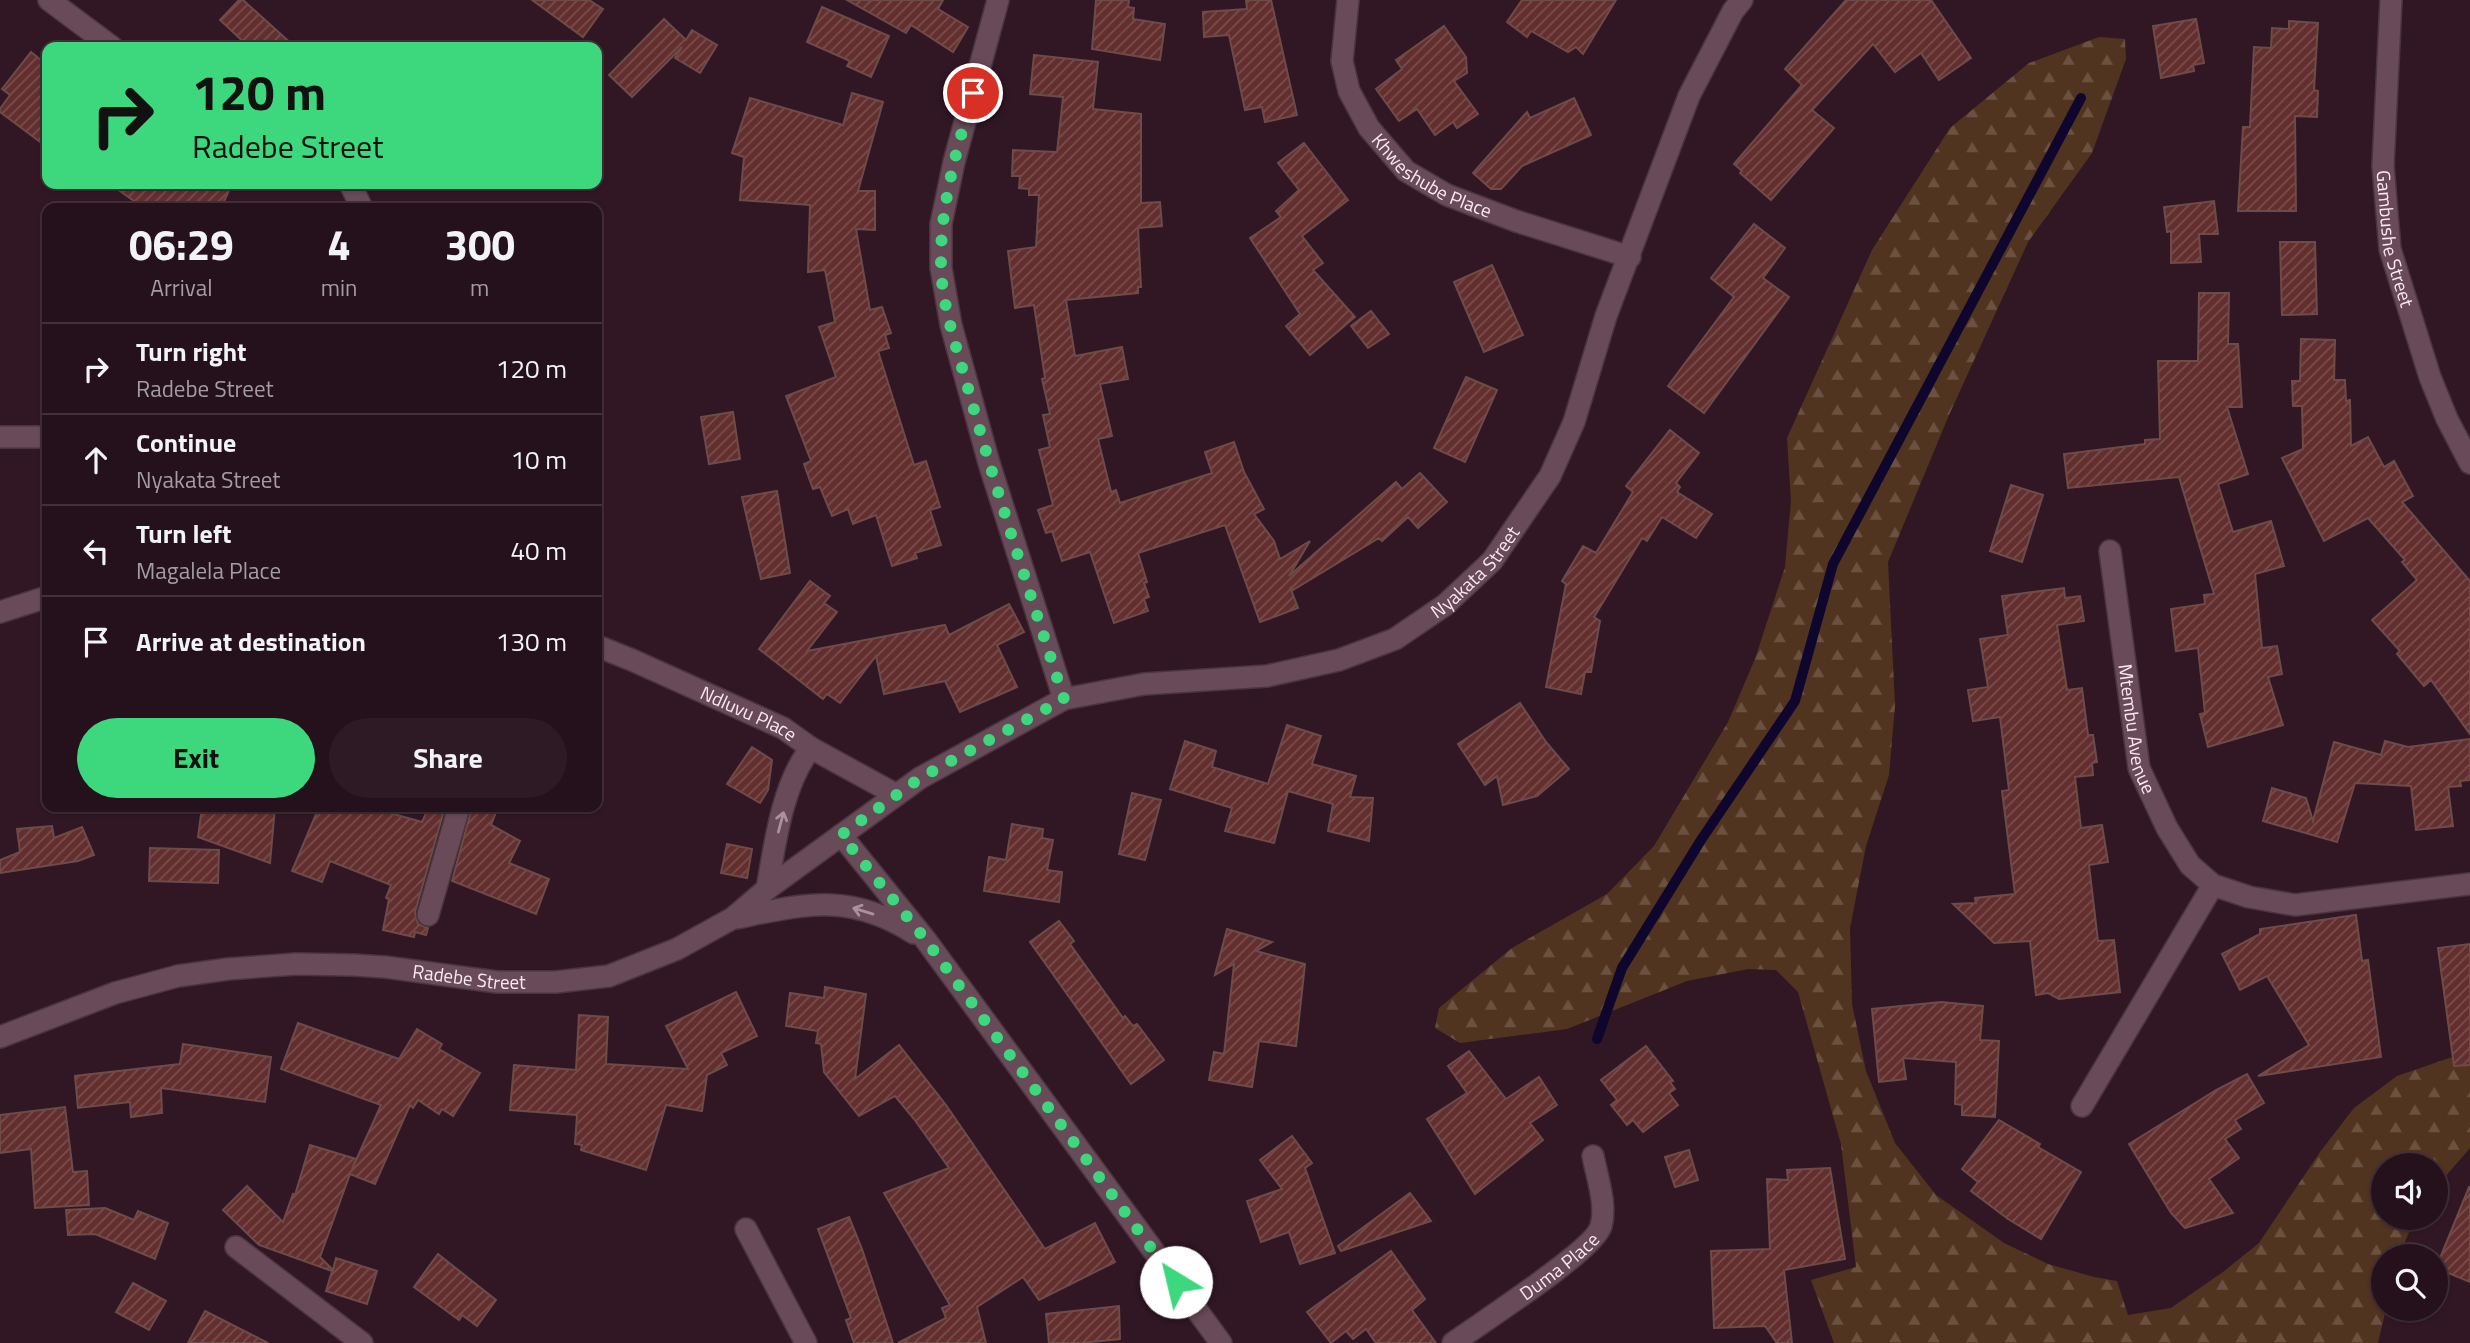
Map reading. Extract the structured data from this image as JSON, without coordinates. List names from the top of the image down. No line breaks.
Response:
{"streets":{"street":["Khweshube Place","Gambushe Street","Nyakata Street","Ndluvu Place","Mtembu Avenue","Radebe Street","Duma Place"]},"crossings":[["Khweshube Place","Nyakata Street"],["Nyakata Street","Ndluvu Place"],["Nyakata Street","Radebe Street"],["Ndluvu Place","Radebe Street"]],"page":{"turn":["120 m","Radebe Street"],"eta":["06:29","Arrival","4","min","300","m"],"list":[{"name":"Turn right","note":"Radebe Street","value":"120 m"},{"name":"Continue","note":"Nyakata Street","value":"10 m"},{"name":"Turn left","note":"Magalela Place","value":"40 m"},{"name":"Arrive at destination","value":"130 m"}],"buttons":["Exit","Share"]}}
